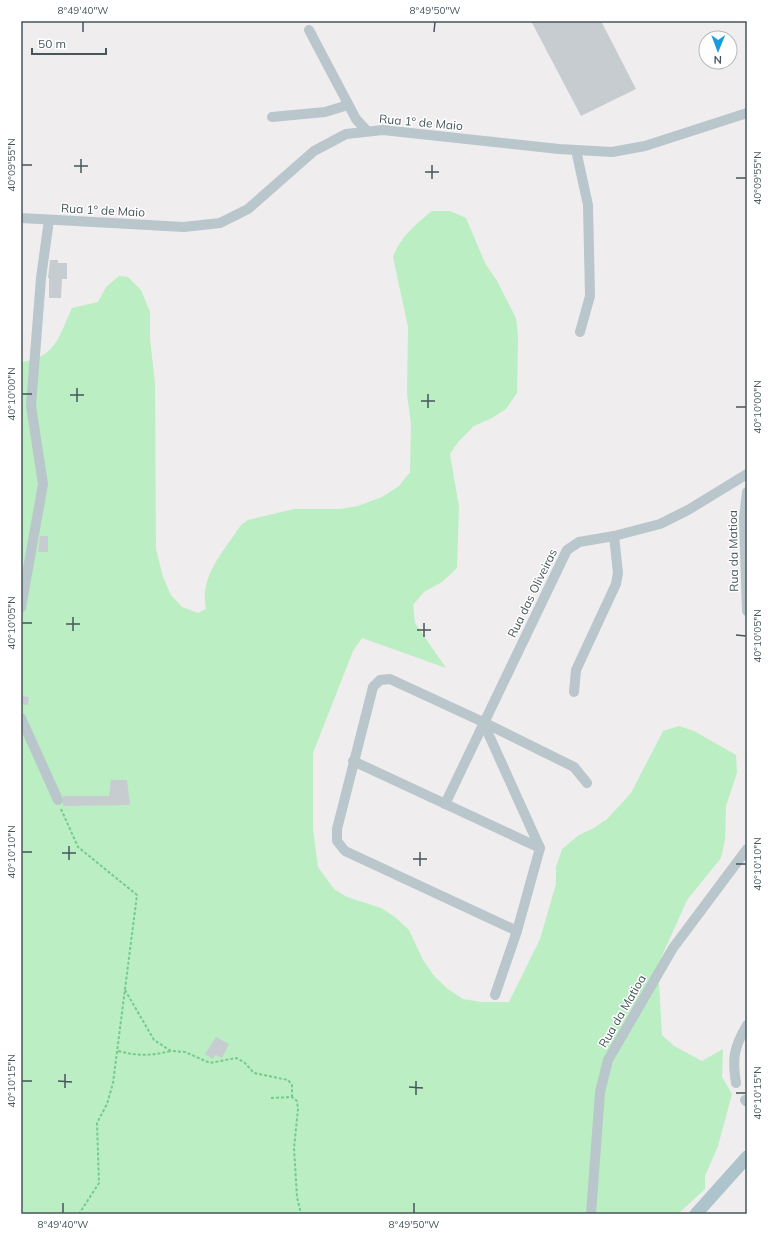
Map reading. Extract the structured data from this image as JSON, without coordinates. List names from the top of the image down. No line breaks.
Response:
{"streets":{"street":["Rua 1º de Maio","Rua da Matioa","Rua das Oliveiras"]},"scale_bar":"50 m","north":"bottom","coordinates":["8°49'40\"W","8°49'50\"W","40°09'55\"N","40°10'00\"N","40°10'05\"N","40°10'10\"N","40°10'15\"N"]}
